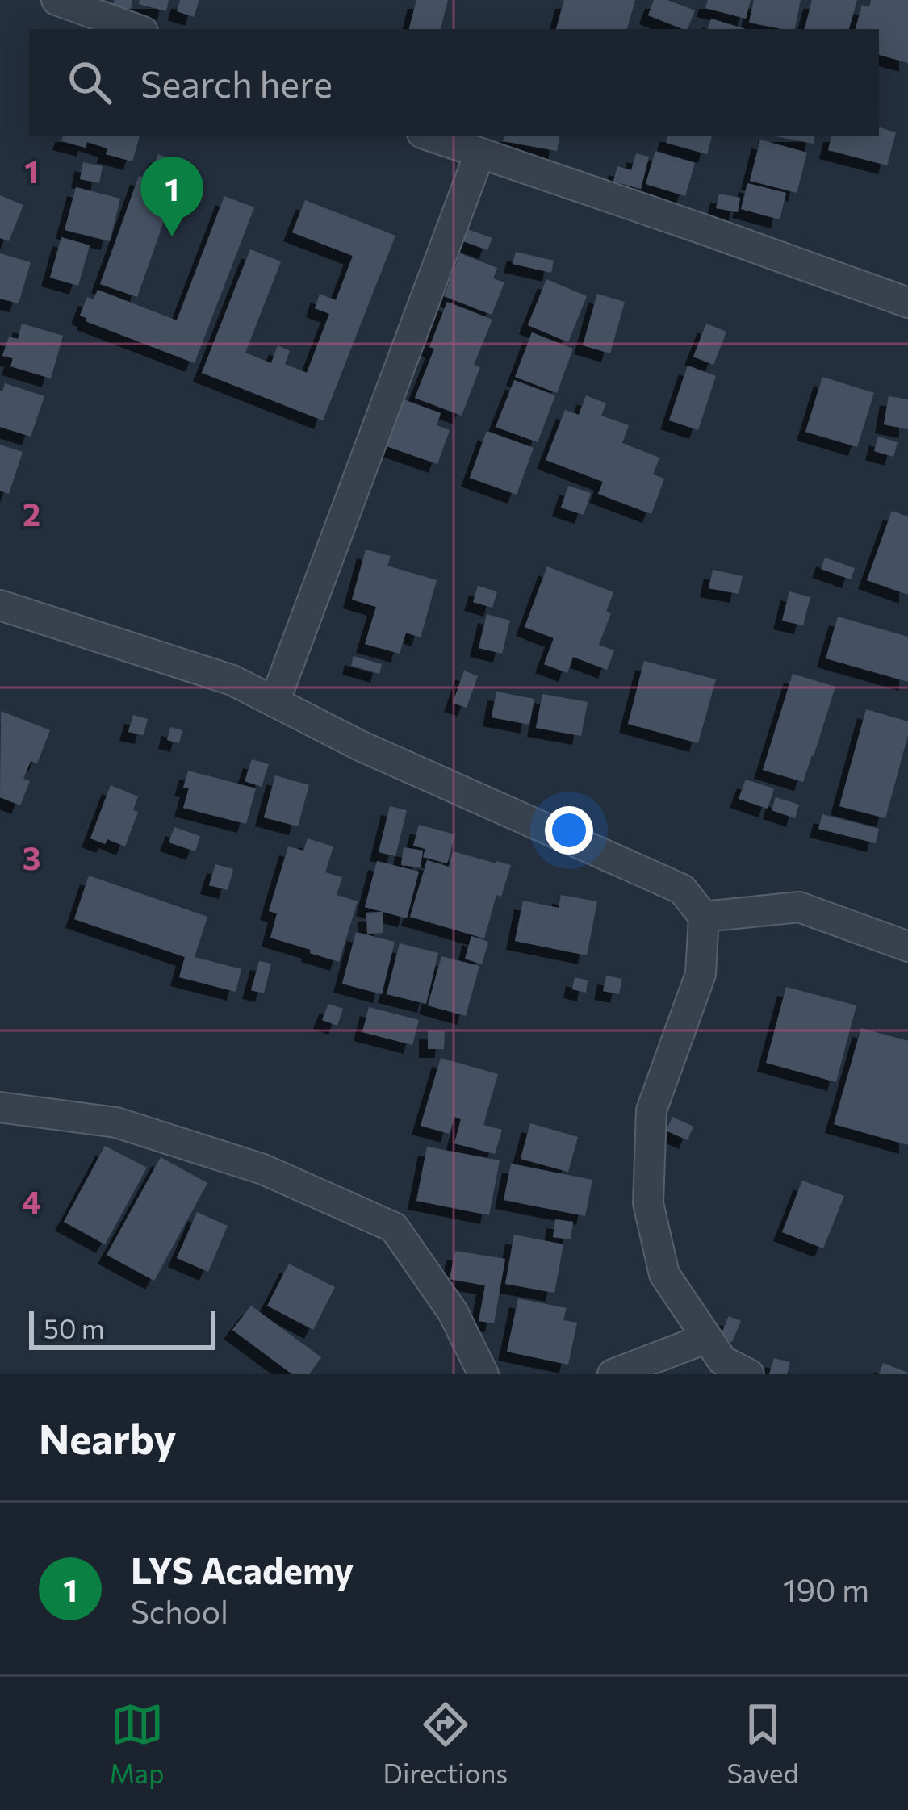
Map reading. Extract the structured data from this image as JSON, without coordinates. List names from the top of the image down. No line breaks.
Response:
{"scale_bar":"50 m","page":{"search":"Search here","pins":"1","scale":"50 m","heading":"Nearby","list":[{"mark":"1","name":"LYS Academy","note":"School","value":"190 m"}],"nav":["Map","Directions","Saved"]},"grid":{"rows":["1","2","3","4"]}}
